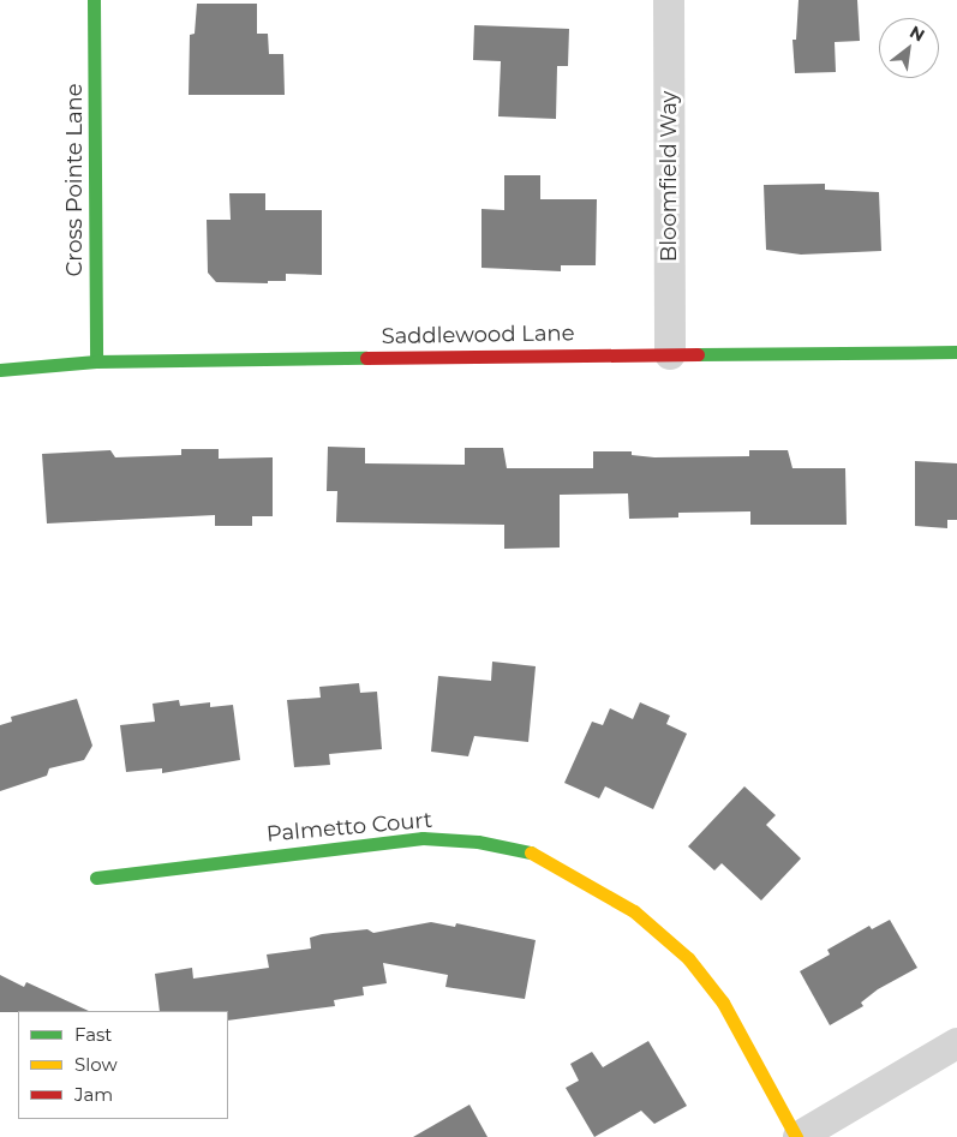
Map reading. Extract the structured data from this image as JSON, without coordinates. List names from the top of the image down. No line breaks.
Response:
{"streets":{"street":["Bloomfield Way","Cross Pointe Lane","Saddlewood Lane","Palmetto Court"]},"crossings":[["Bloomfield Way","Saddlewood Lane"],["Cross Pointe Lane","Saddlewood Lane"]],"legend":["Fast","Slow","Jam"],"north":"top right"}
